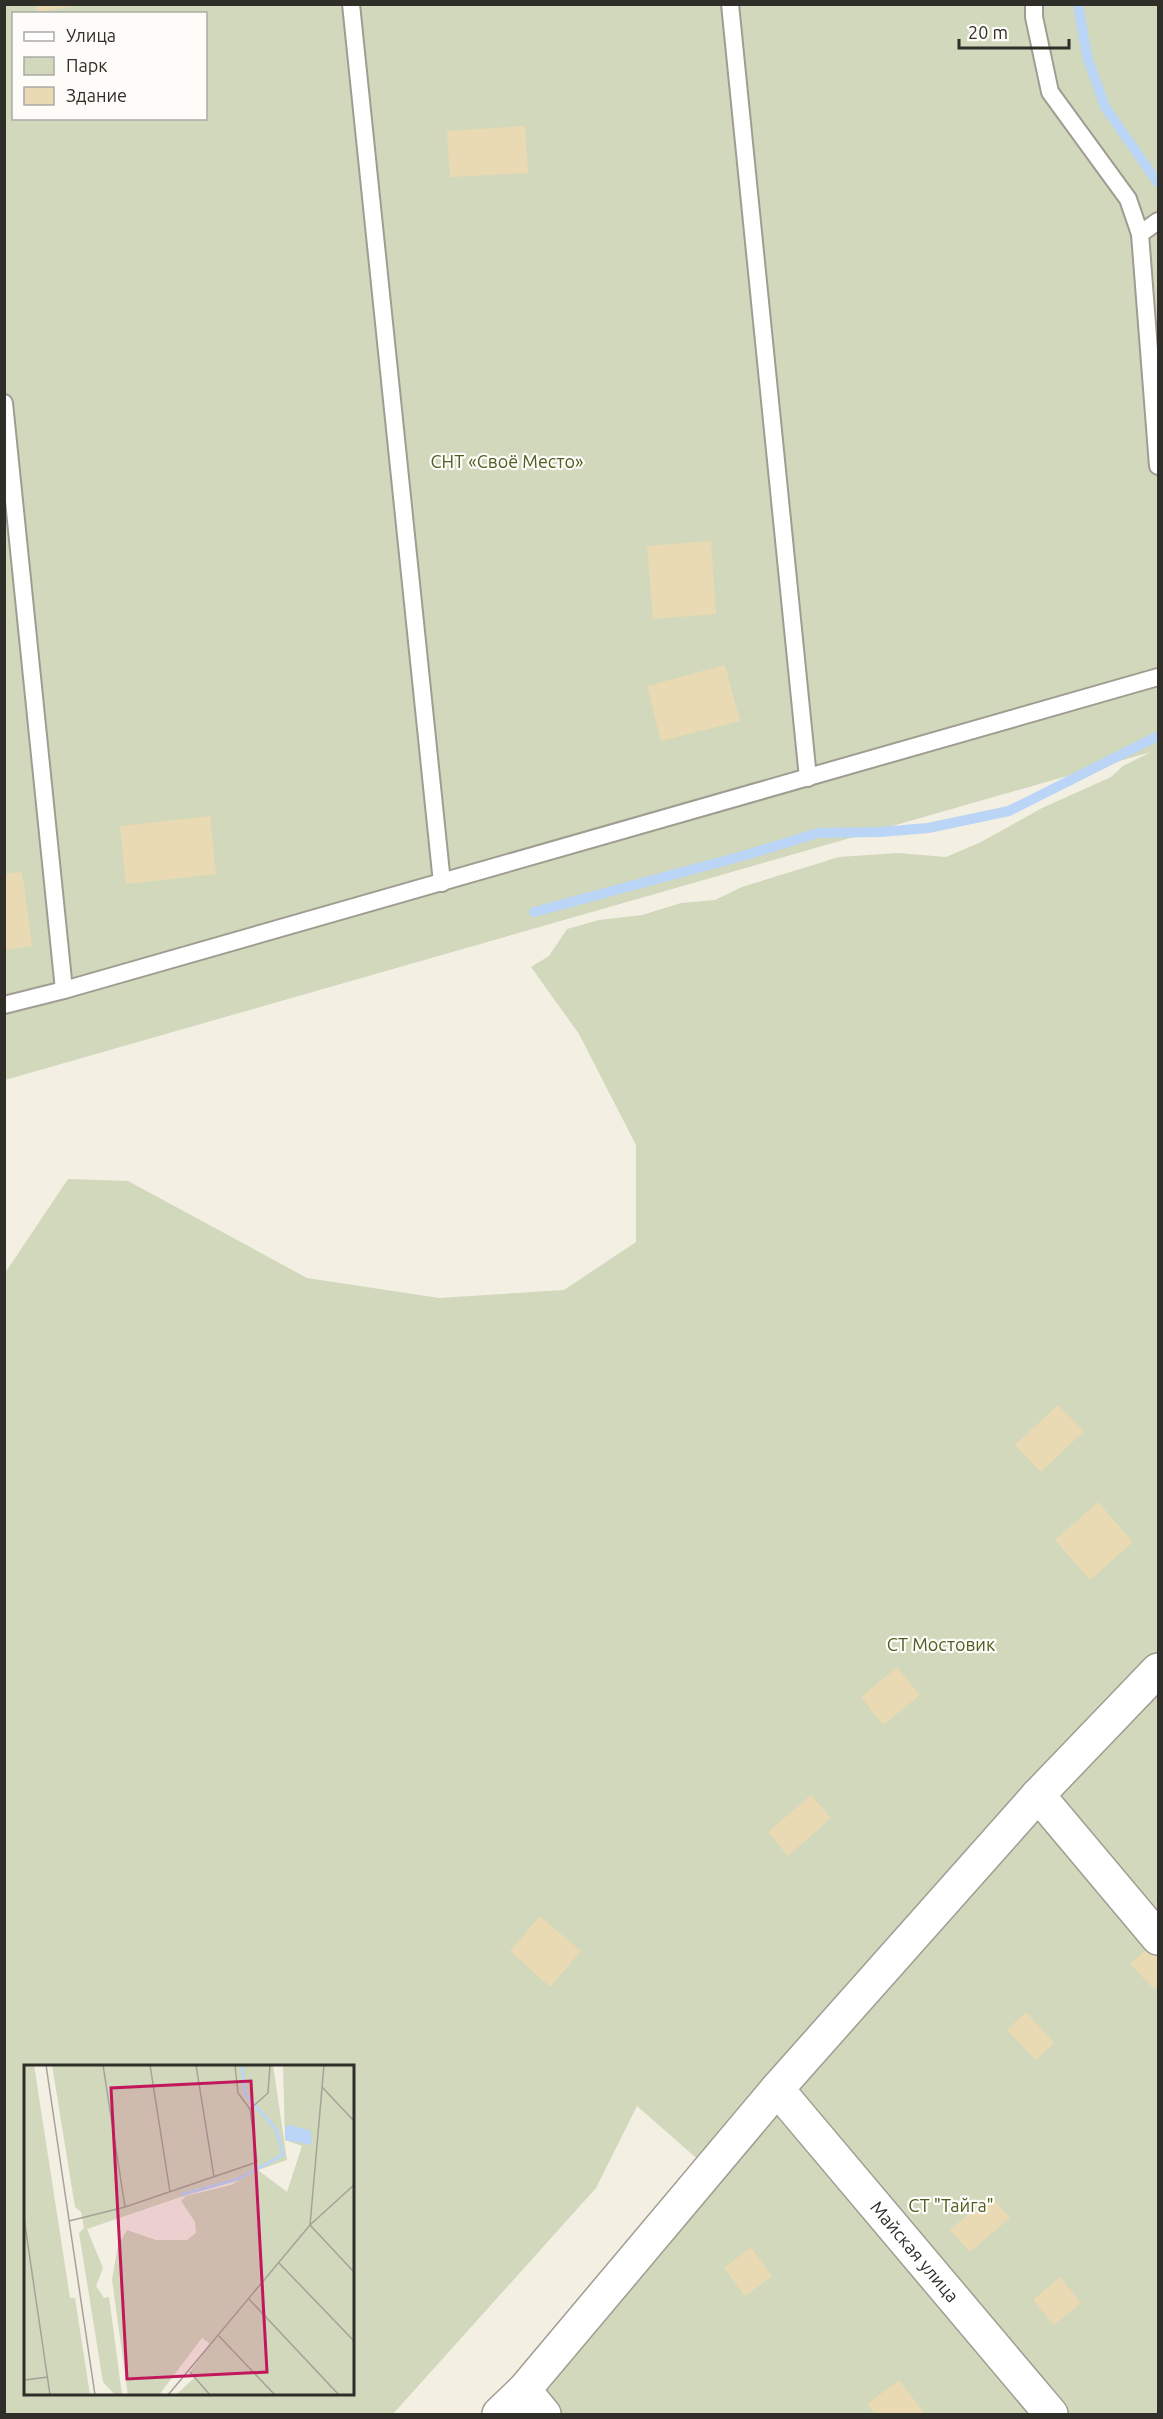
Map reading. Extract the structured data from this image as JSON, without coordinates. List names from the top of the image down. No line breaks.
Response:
{"streets":{"street":["Майская улица"]},"parks":["СНТ «Своё Место»","СТ Мостовик","СТ \"Тайга\""],"legend":["Улица","Парк","Здание"],"scale_bar":"20 m"}
